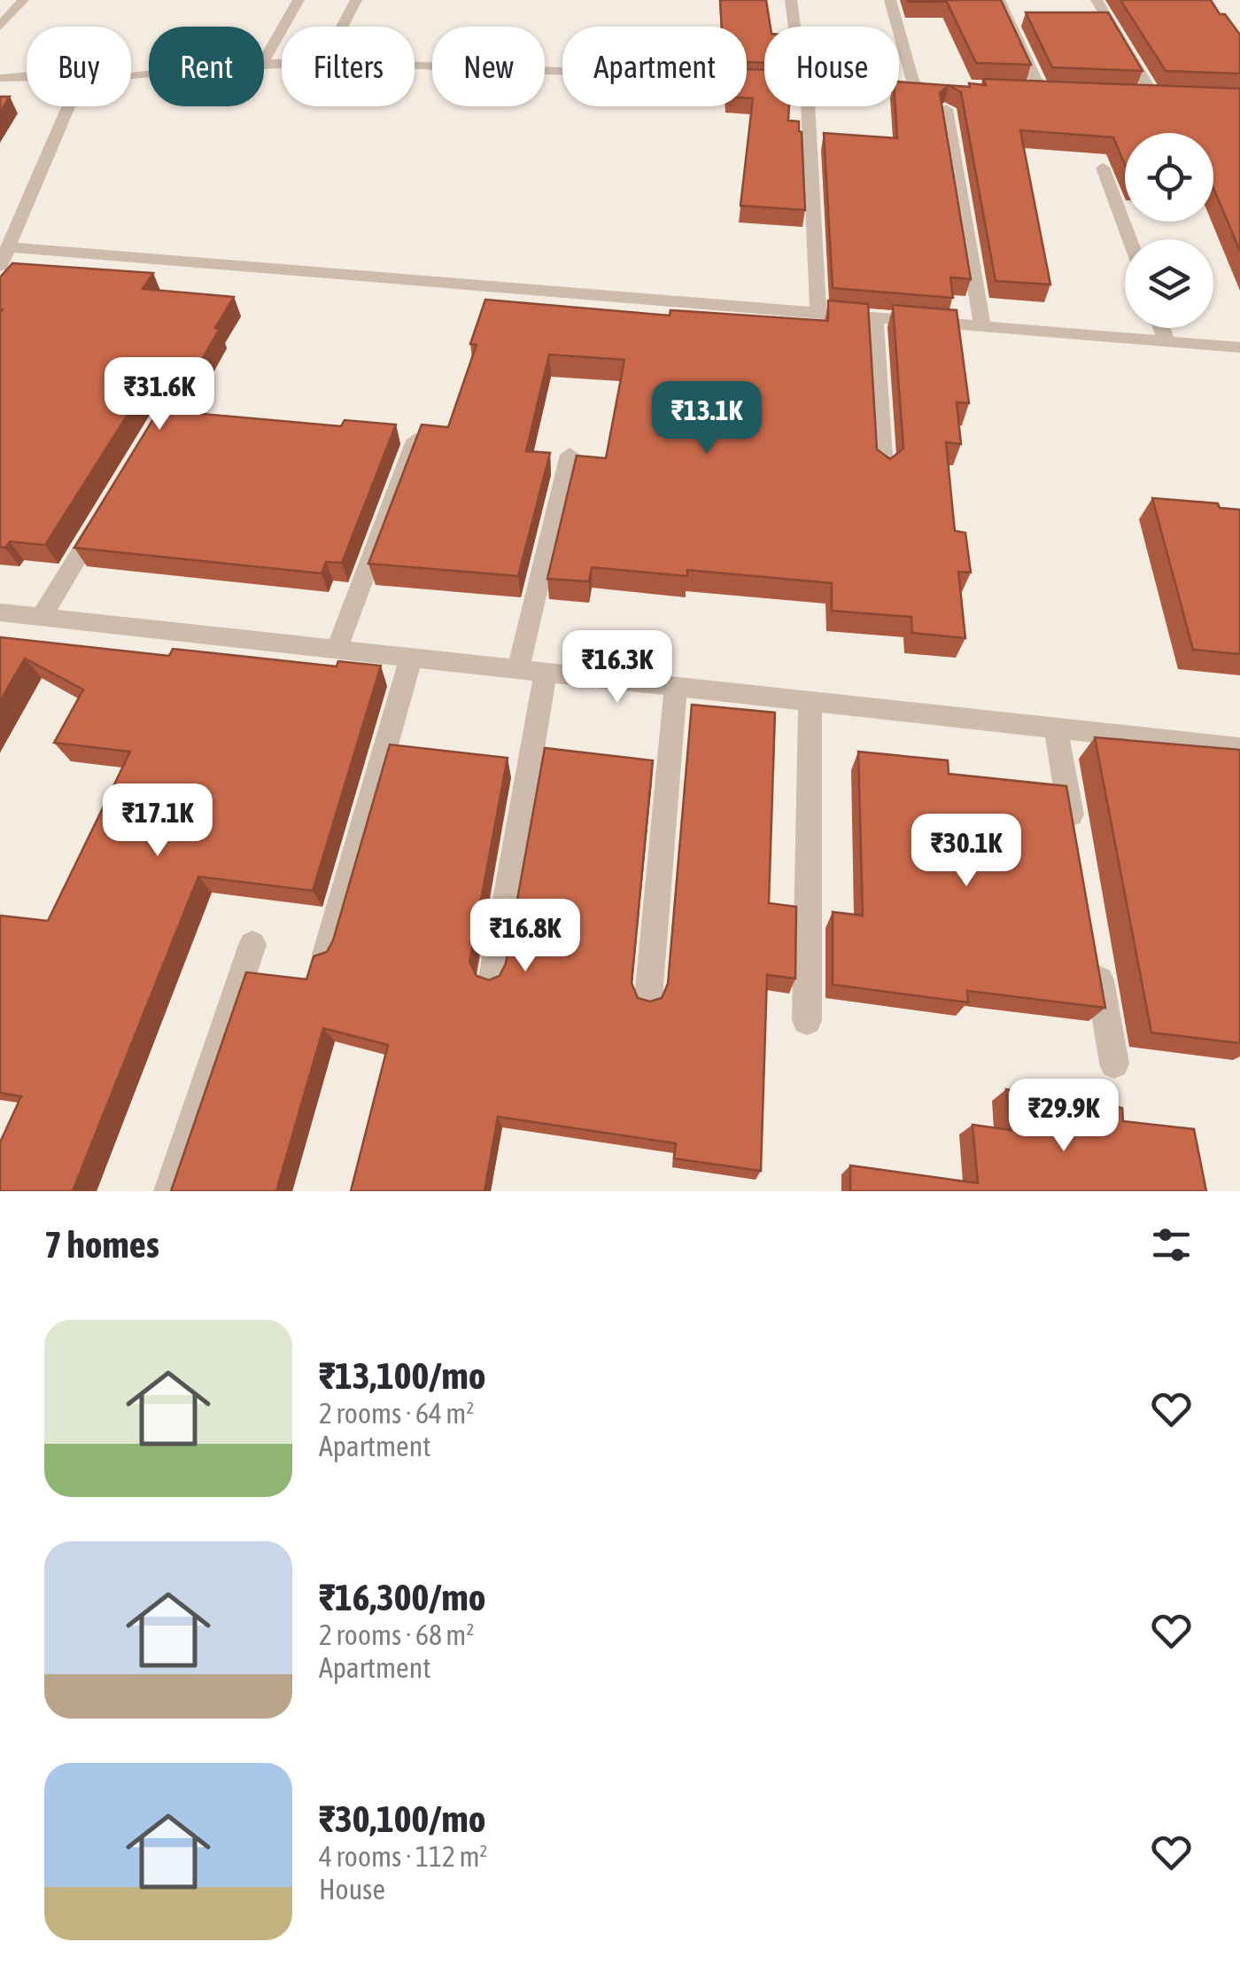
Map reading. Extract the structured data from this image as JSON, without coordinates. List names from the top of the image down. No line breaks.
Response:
{"page":{"chip":["Buy","Rent","Filters","New","Apartment","House"],"price":["₹31.6K","₹13.1K","₹16.3K","₹17.1K","₹30.1K","₹16.8K","₹29.9K"],"heading":"7 homes","list":[{"name":"₹13,100/mo","note":"2 rooms · 64 m² · Apartment"},{"name":"₹16,300/mo","note":"2 rooms · 68 m² · Apartment"},{"name":"₹30,100/mo","note":"4 rooms · 112 m² · House"}]}}
